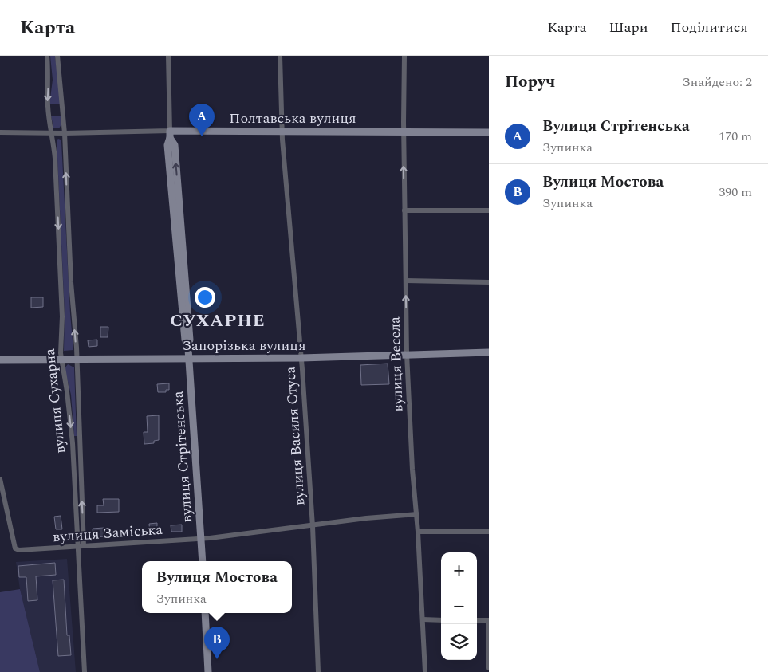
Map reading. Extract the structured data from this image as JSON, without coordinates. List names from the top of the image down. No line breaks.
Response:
{"streets":{"main road":["Полтавська вулиця","Запорізька вулиця","вулиця Стрітенська"],"street":["вулиця Весела","вулиця Сухарна","вулиця Василя Стуса","вулиця Заміська"]},"crossings":[["Полтавська вулиця","вулиця Весела"],["Полтавська вулиця","вулиця Сухарна"],["Полтавська вулиця","вулиця Василя Стуса"],["Полтавська вулиця","вулиця Стрітенська"],["Запорізька вулиця","вулиця Весела"],["Запорізька вулиця","вулиця Сухарна"],["Запорізька вулиця","вулиця Василя Стуса"],["Запорізька вулиця","вулиця Стрітенська"],["вулиця Весела","вулиця Заміська"],["вулиця Сухарна","вулиця Заміська"],["вулиця Василя Стуса","вулиця Заміська"],["вулиця Стрітенська","вулиця Заміська"]],"districts":["СУХАРНЕ"],"page":{"header":"Карта","nav":["Карта","Шари","Поділитися"],"heading":["Поруч","Знайдено: 2"],"pins":["A","B"],"list":[{"mark":"A","name":"Вулиця Стрітенська","note":"Зупинка","value":"170 m"},{"mark":"B","name":"Вулиця Мостова","note":"Зупинка","value":"390 m"}],"map_buttons":["+","−"],"popup":["Вулиця Мостова","Зупинка"]}}
